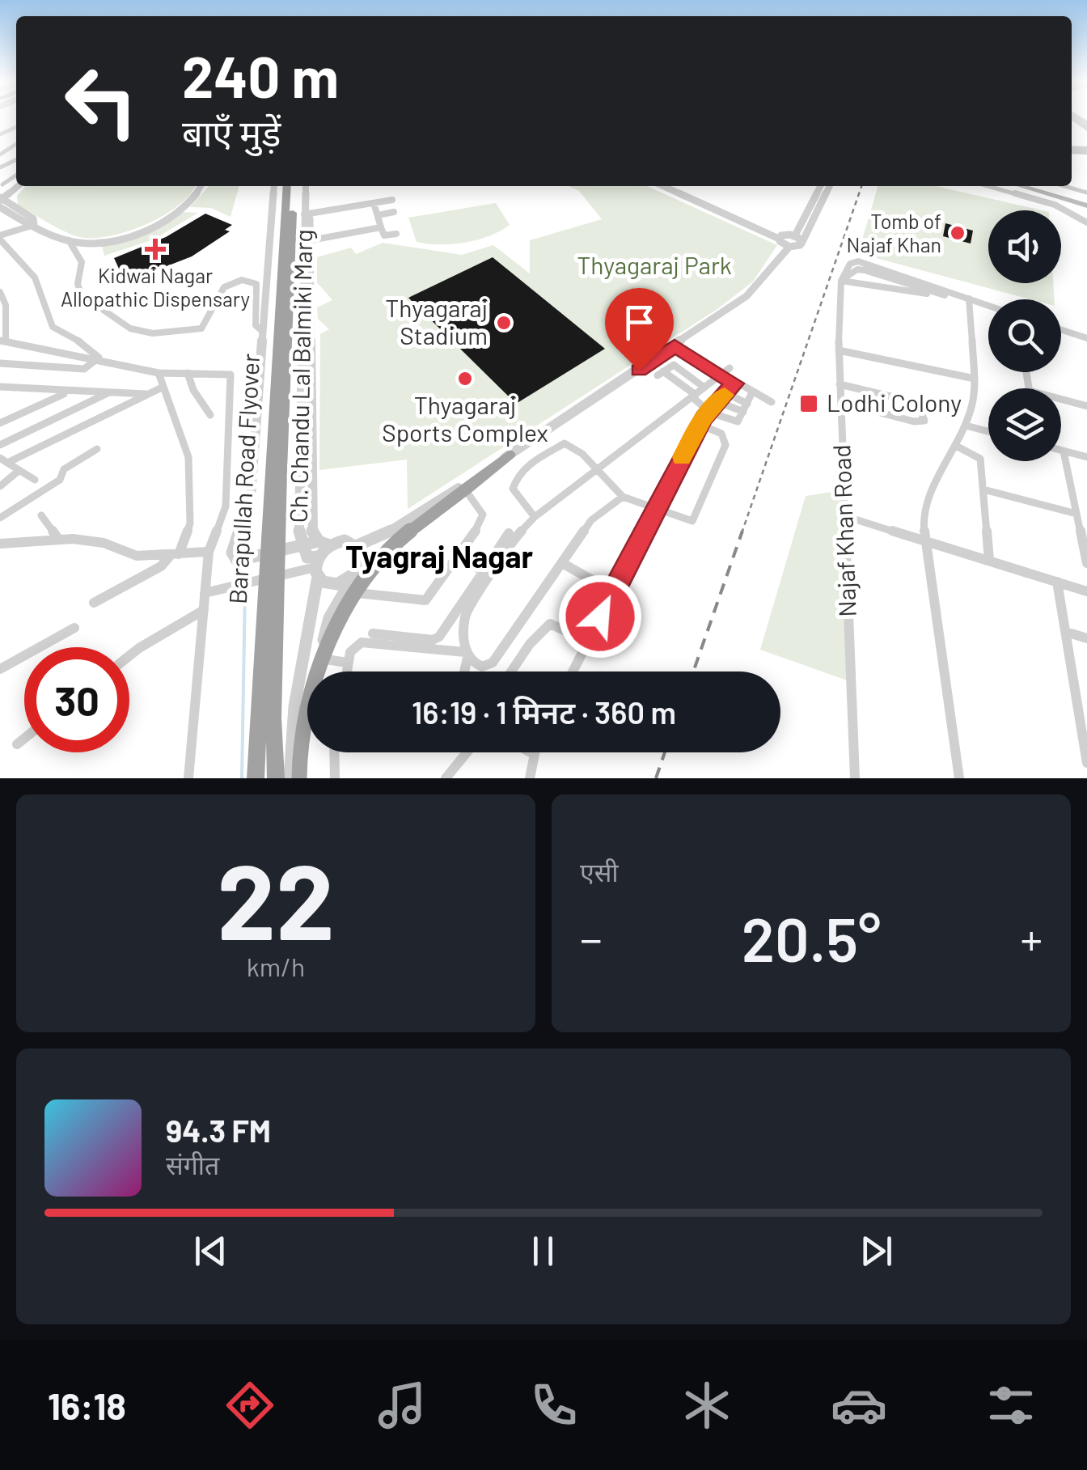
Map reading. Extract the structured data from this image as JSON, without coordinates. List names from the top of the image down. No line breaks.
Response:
{"streets":{"highway":["Barapullah Road Flyover"],"street":["Ch. Chandu Lal Balmiki Marg","Najaf Khan Road"]},"districts":["Tyagraj Nagar"],"parks":["Thyagaraj Park"],"places":{"other":["Tomb of Najaf Khan","Thyagaraj Stadium","Thyagaraj Sports Complex"],"health":["Kidwai Nagar Allopathic Dispensary"],"transit":["Lodhi Colony"]},"page":{"turn":["240 m","बाएँ मुड़ें"],"limit":"30","trip":"16:19 · 1 मिनट · 360 m","tile":[["22","km/h"],"एसी"],"heat":["−","20.5°","+"],"song":["94.3 FM","संगीत"],"tabs":"16:18"}}
